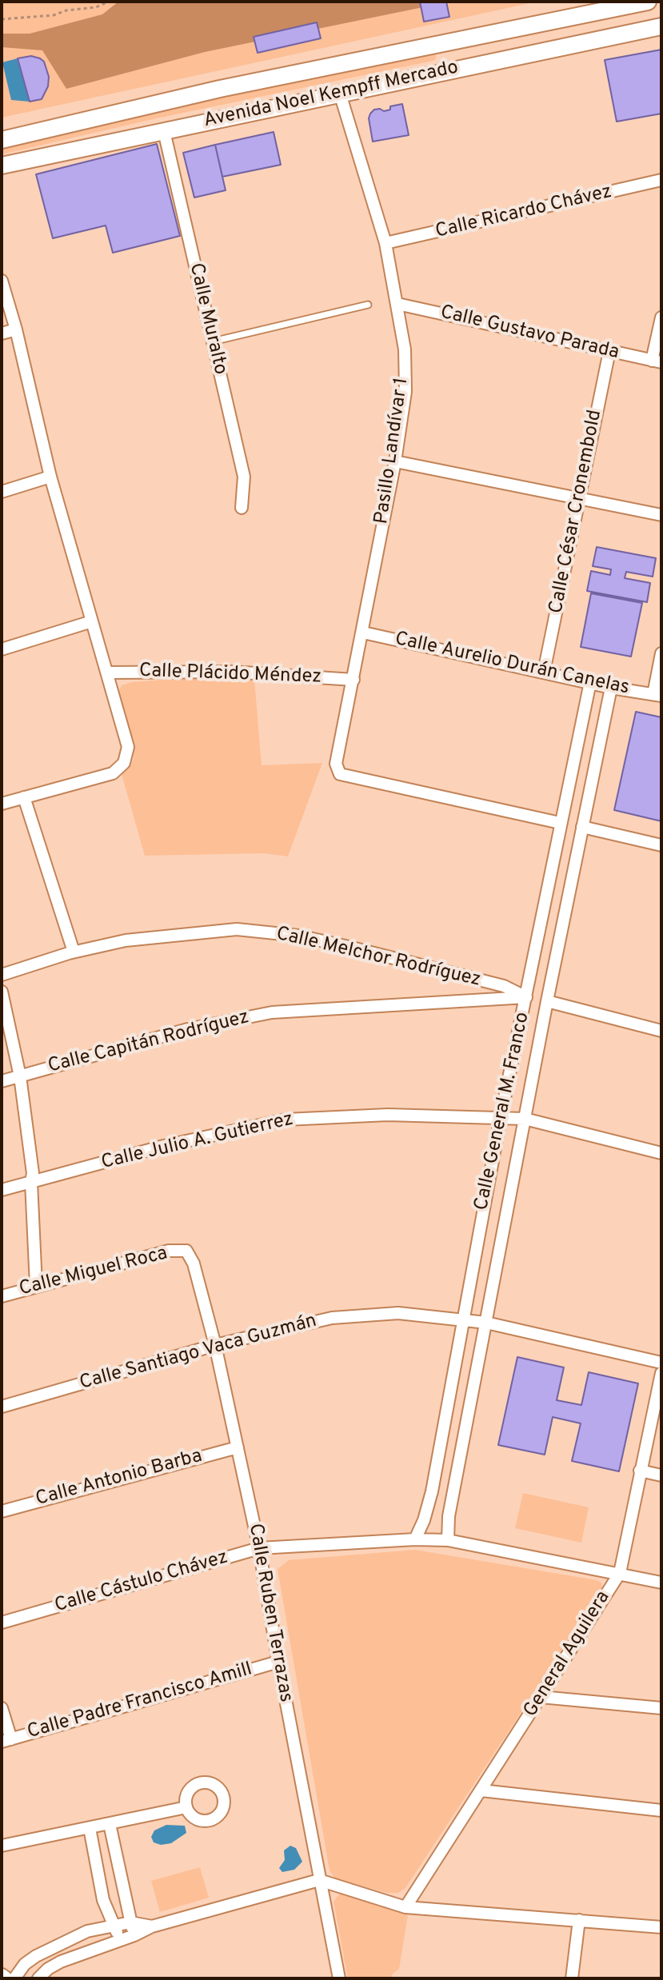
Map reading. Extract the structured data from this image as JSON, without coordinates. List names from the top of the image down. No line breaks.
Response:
{"streets":{"main road":["Avenida Noel Kempff Mercado"],"street":["Calle Ricardo Chávez","Calle Muralto","Calle Gustavo Parada","Pasillo Landívar 1","Calle César Cronembold","Calle Aurelio Durán Canelas","Calle Plácido Méndez","Calle Melchor Rodríguez","Calle Capitán Rodríguez","Calle General M. Franco","Calle Julio A. Gutierrez","Calle Miguel Roca","Calle Santiago Vaca Guzmán","Calle Antonio Barba","Calle Cástulo Chávez","Calle Ruben Terrazas","General Aguilera","Calle Padre Francisco Amill"]},"crossings":[["Avenida Noel Kempff Mercado","Calle Muralto"],["Avenida Noel Kempff Mercado","Pasillo Landívar 1"],["Calle Ricardo Chávez","Pasillo Landívar 1"],["Calle Gustavo Parada","Pasillo Landívar 1"],["Calle Gustavo Parada","Calle César Cronembold"],["Pasillo Landívar 1","Calle Aurelio Durán Canelas"],["Pasillo Landívar 1","Calle Plácido Méndez"],["Pasillo Landívar 1","Calle General M. Franco"],["Calle César Cronembold","Calle Aurelio Durán Canelas"],["Calle Aurelio Durán Canelas","Calle General M. Franco"],["Calle Melchor Rodríguez","Calle Capitán Rodríguez"],["Calle Melchor Rodríguez","Calle General M. Franco"],["Calle Capitán Rodríguez","Calle General M. Franco"],["Calle General M. Franco","Calle Julio A. Gutierrez"],["Calle General M. Franco","Calle Santiago Vaca Guzmán"],["Calle General M. Franco","Calle Cástulo Chávez"],["Calle Miguel Roca","Calle Ruben Terrazas"],["Calle Santiago Vaca Guzmán","Calle Ruben Terrazas"],["Calle Antonio Barba","Calle Ruben Terrazas"],["Calle Cástulo Chávez","Calle Ruben Terrazas"],["Calle Cástulo Chávez","General Aguilera"],["Calle Ruben Terrazas","Calle Padre Francisco Amill"]]}
